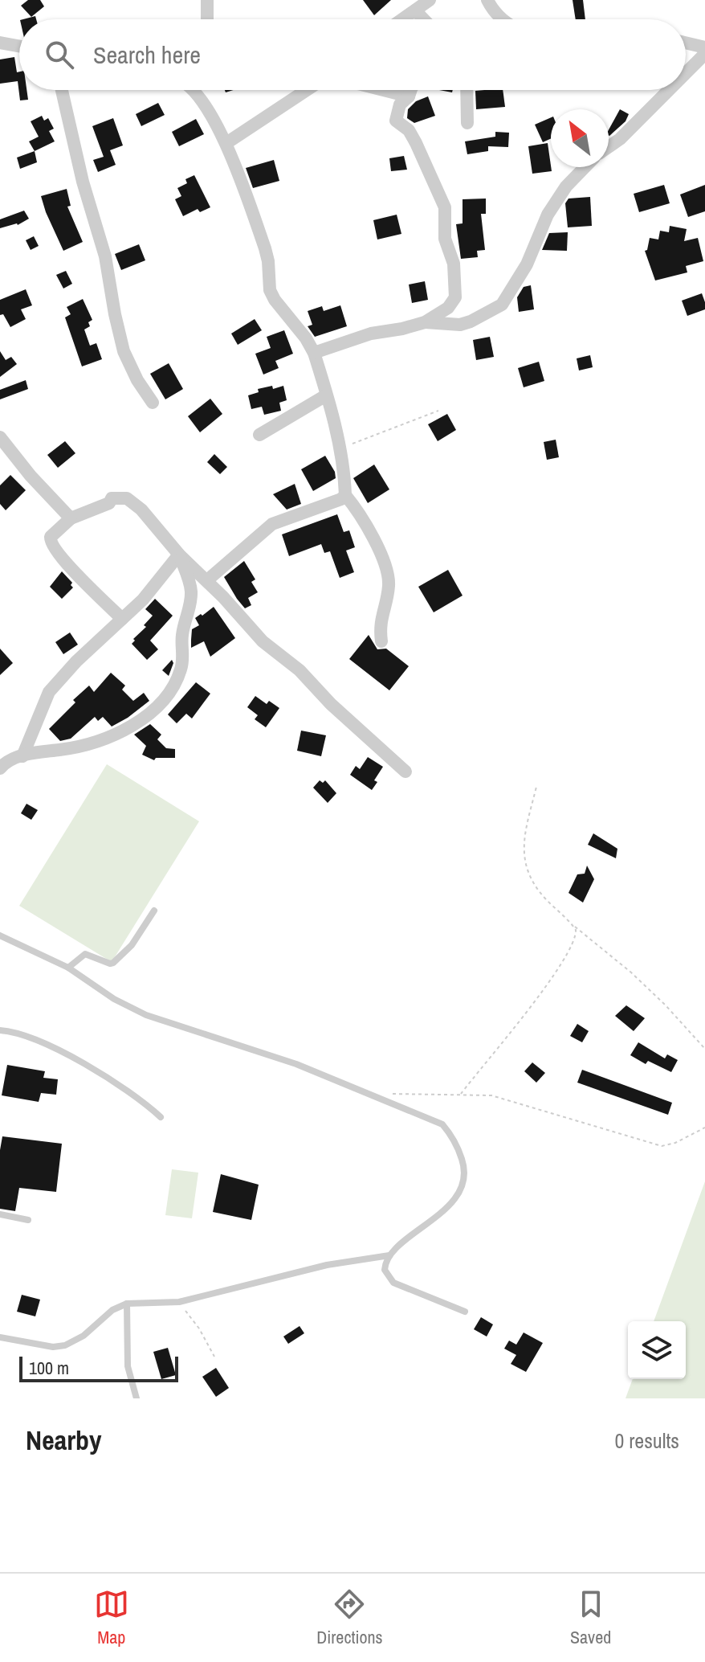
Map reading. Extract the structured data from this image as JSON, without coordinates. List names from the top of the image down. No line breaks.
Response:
{"scale_bar":"100 m","north":"top left","page":{"search":"Search here","scale":"100 m","heading":["Nearby","0 results"],"nav":["Map","Directions","Saved"]}}
